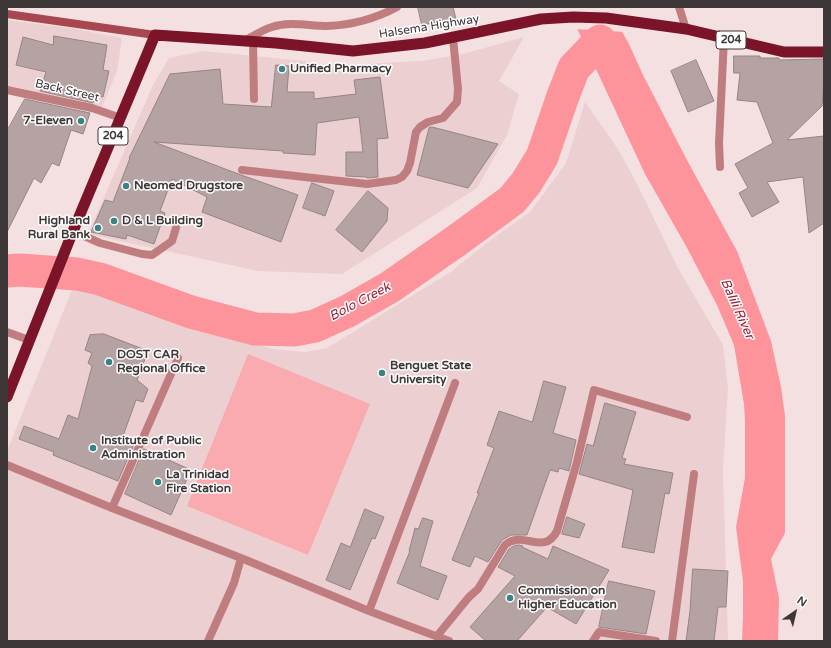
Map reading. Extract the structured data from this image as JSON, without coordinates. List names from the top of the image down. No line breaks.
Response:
{"streets":{"highway":["Halsema Highway","204"],"street":["Back Street"]},"crossings":[["Halsema Highway","204"],["204","Back Street"]],"water":["Bolo Creek","Balili River"],"places":["Unified Pharmacy","7-Eleven","Neomed Drugstore","D & L Building","Highland Rural Bank","DOST CAR Regional Office","Benguet State University","Institute of Public Administration","La Trinidad Fire Station","Commission on Higher Education"],"north":"top right"}
